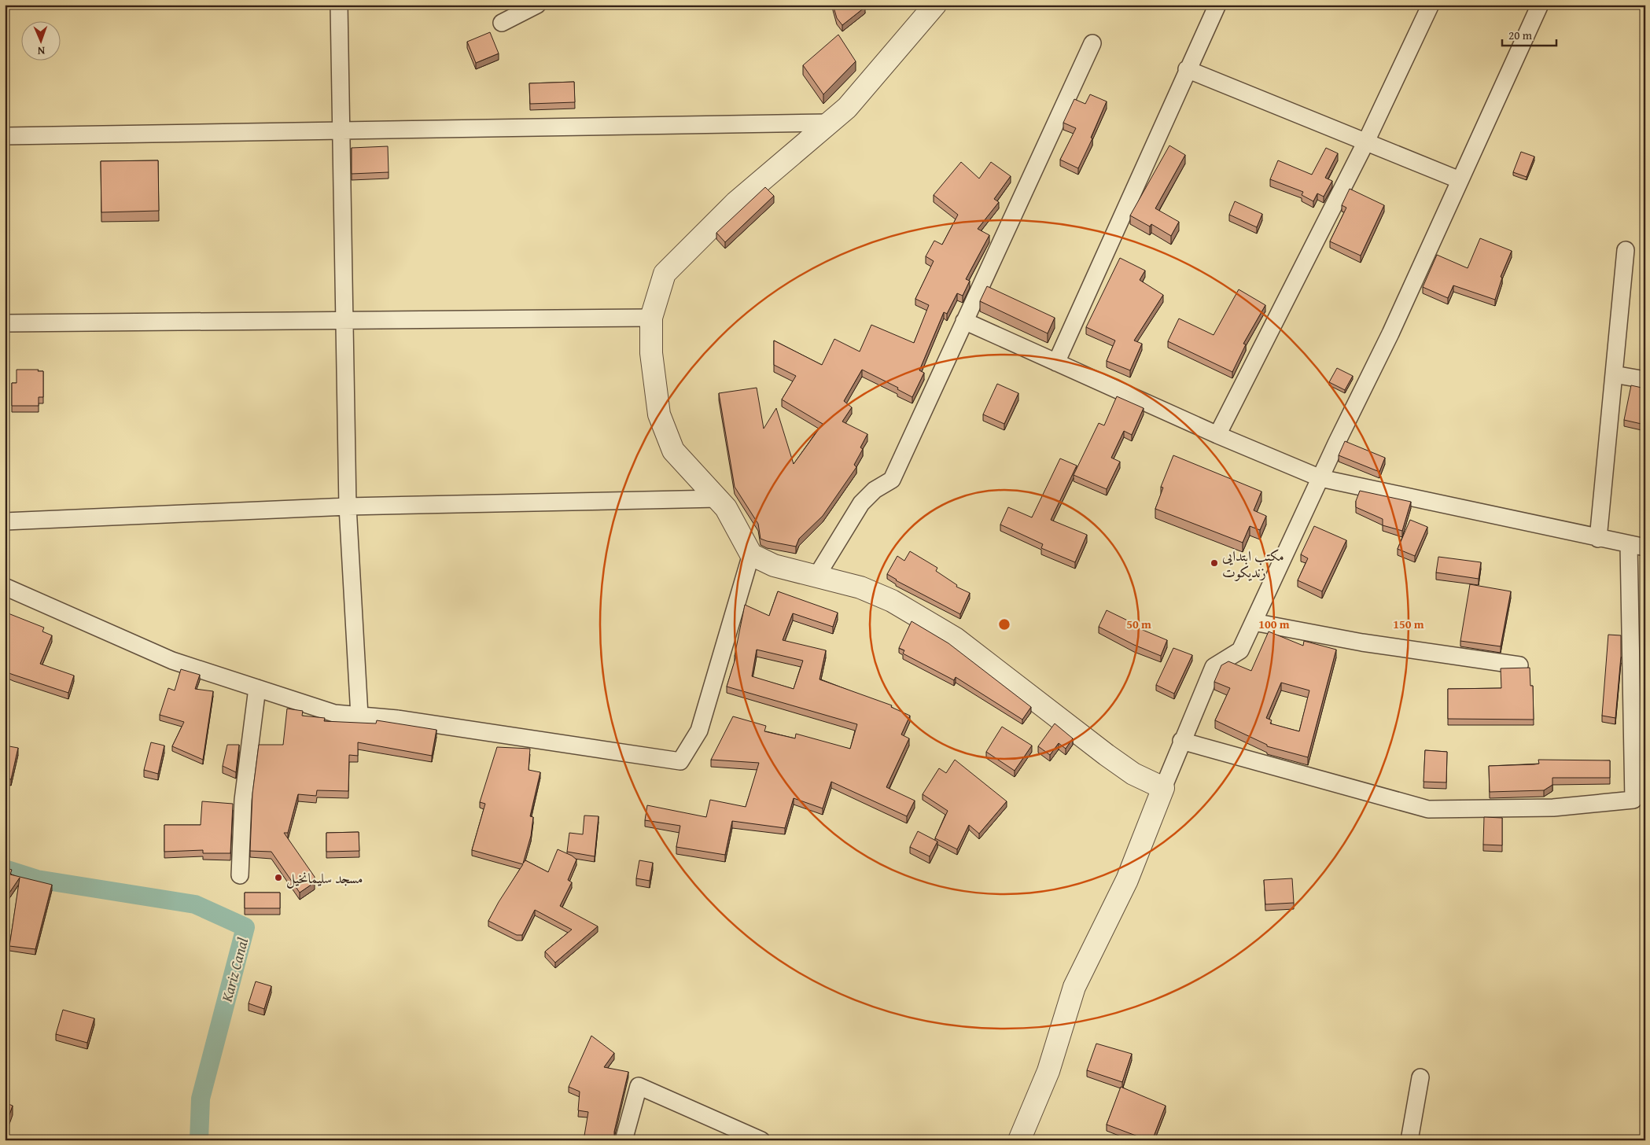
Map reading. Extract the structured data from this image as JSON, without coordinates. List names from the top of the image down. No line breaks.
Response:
{"water":["Kariz Canal"],"places":["مکتب ابتدایی زندیکوت","مسجد سلیمانخیل"],"scale_bar":"20 m","north":"bottom","rings":["50 m","100 m","150 m"]}
